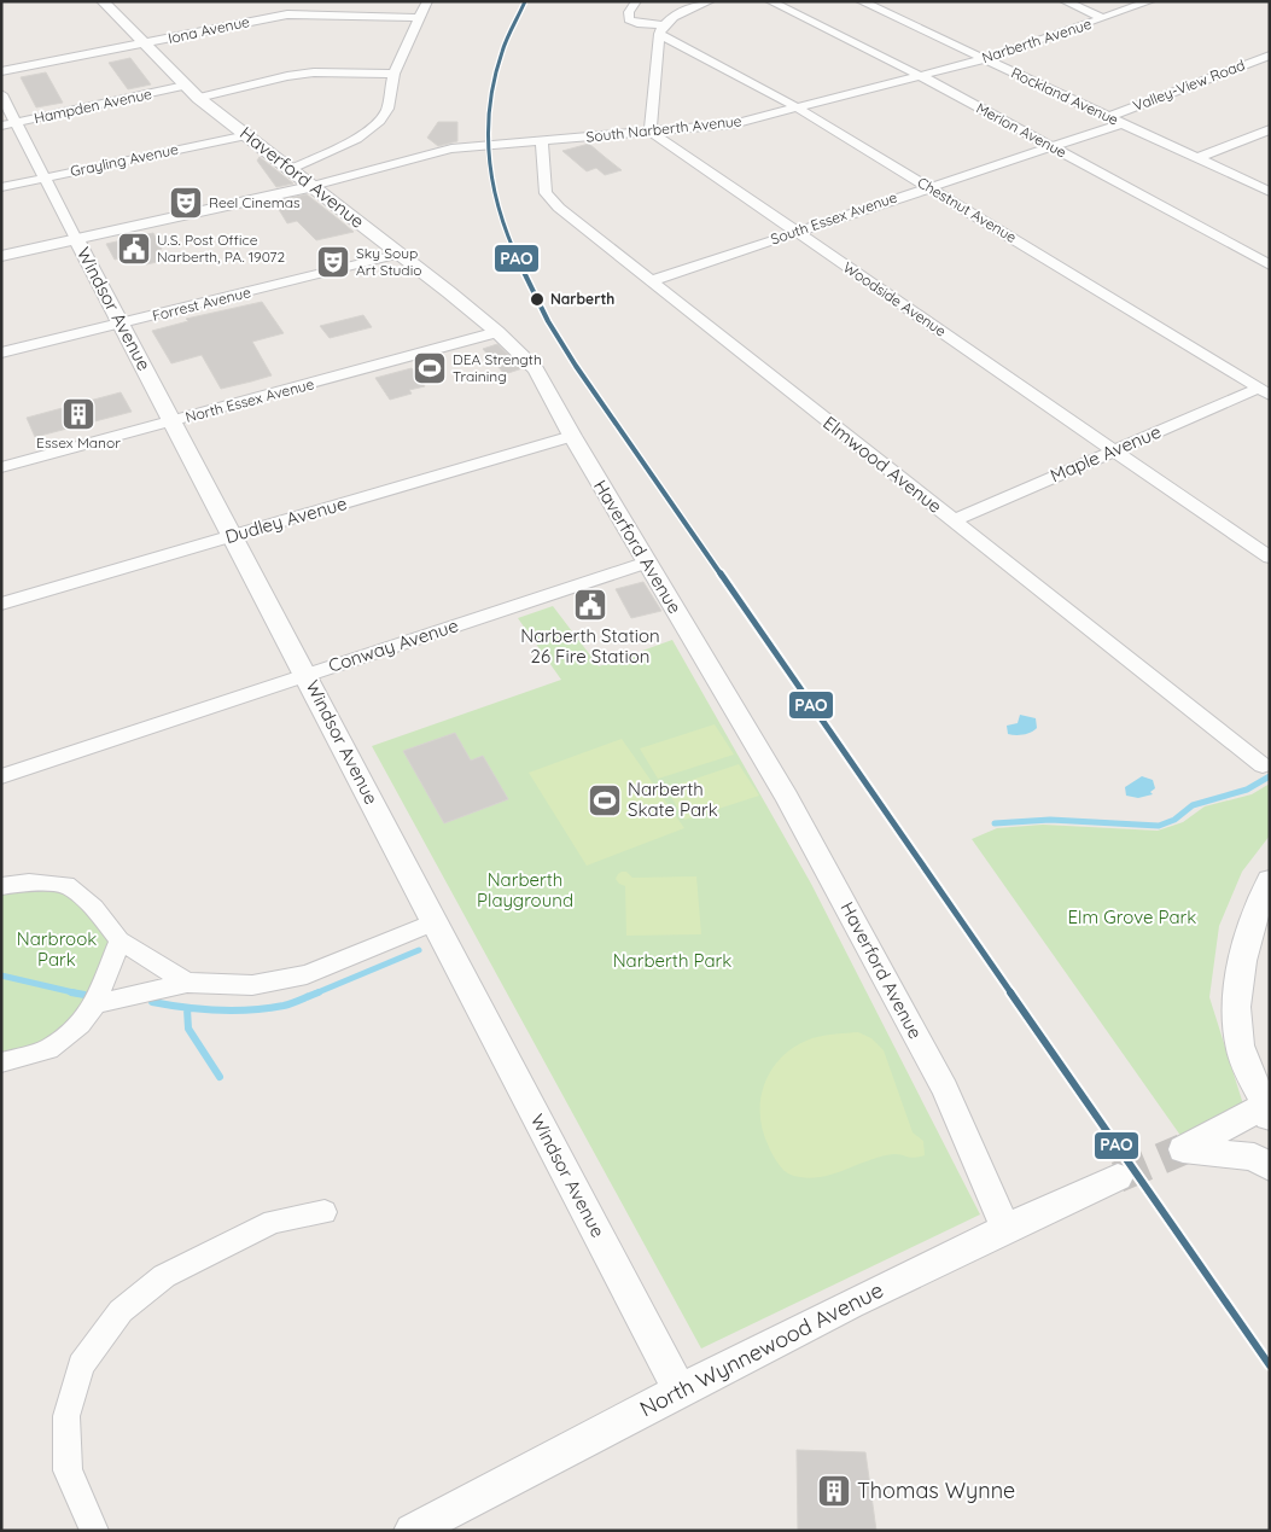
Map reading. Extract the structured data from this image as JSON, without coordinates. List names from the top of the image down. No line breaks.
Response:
{"streets":{"street":["Iona Avenue","Narberth Avenue","Valley-View Road","Rockland Avenue","Hampden Avenue","South Narberth Avenue","Merion Avenue","Grayling Avenue","Haverford Avenue","Chestnut Avenue","South Essex Avenue","Woodside Avenue","Forrest Avenue","Windsor Avenue","North Essex Avenue","Maple Avenue","Elmwood Avenue","Dudley Avenue","Conway Avenue","North Wynnewood Avenue"]},"crossings":[["Iona Avenue","Haverford Avenue"],["Narberth Avenue","Rockland Avenue"],["Narberth Avenue","South Narberth Avenue"],["Narberth Avenue","Merion Avenue"],["Valley-View Road","Rockland Avenue"],["Rockland Avenue","South Essex Avenue"],["Hampden Avenue","Haverford Avenue"],["Hampden Avenue","Windsor Avenue"],["South Narberth Avenue","Merion Avenue"],["South Narberth Avenue","Haverford Avenue"],["South Narberth Avenue","Chestnut Avenue"],["South Narberth Avenue","Woodside Avenue"],["South Narberth Avenue","Elmwood Avenue"],["Merion Avenue","South Essex Avenue"],["Grayling Avenue","Haverford Avenue"],["Grayling Avenue","Windsor Avenue"],["Haverford Avenue","Forrest Avenue"],["Haverford Avenue","North Essex Avenue"],["Haverford Avenue","Dudley Avenue"],["Haverford Avenue","Conway Avenue"],["Haverford Avenue","North Wynnewood Avenue"],["Chestnut Avenue","South Essex Avenue"],["Chestnut Avenue","Maple Avenue"],["South Essex Avenue","Woodside Avenue"],["South Essex Avenue","Elmwood Avenue"],["Woodside Avenue","Maple Avenue"],["Forrest Avenue","Windsor Avenue"],["Windsor Avenue","North Essex Avenue"],["Windsor Avenue","Dudley Avenue"],["Windsor Avenue","Conway Avenue"],["Windsor Avenue","North Wynnewood Avenue"],["Maple Avenue","Elmwood Avenue"]],"parks":["Narberth Playground","Elm Grove Park","Narbrook Park","Narberth Park"],"places":{"theatre":["Reel Cinemas","Sky Soup Art Studio"],"public building":["U.S. Post Office Narberth, PA. 19072","Narberth Station 26 Fire Station"],"other":["Narberth"],"sports":["DEA Strength Training","Narberth Skate Park"],"building":["Essex Manor","Thomas Wynne"]},"lines":["transit line PAO"]}
